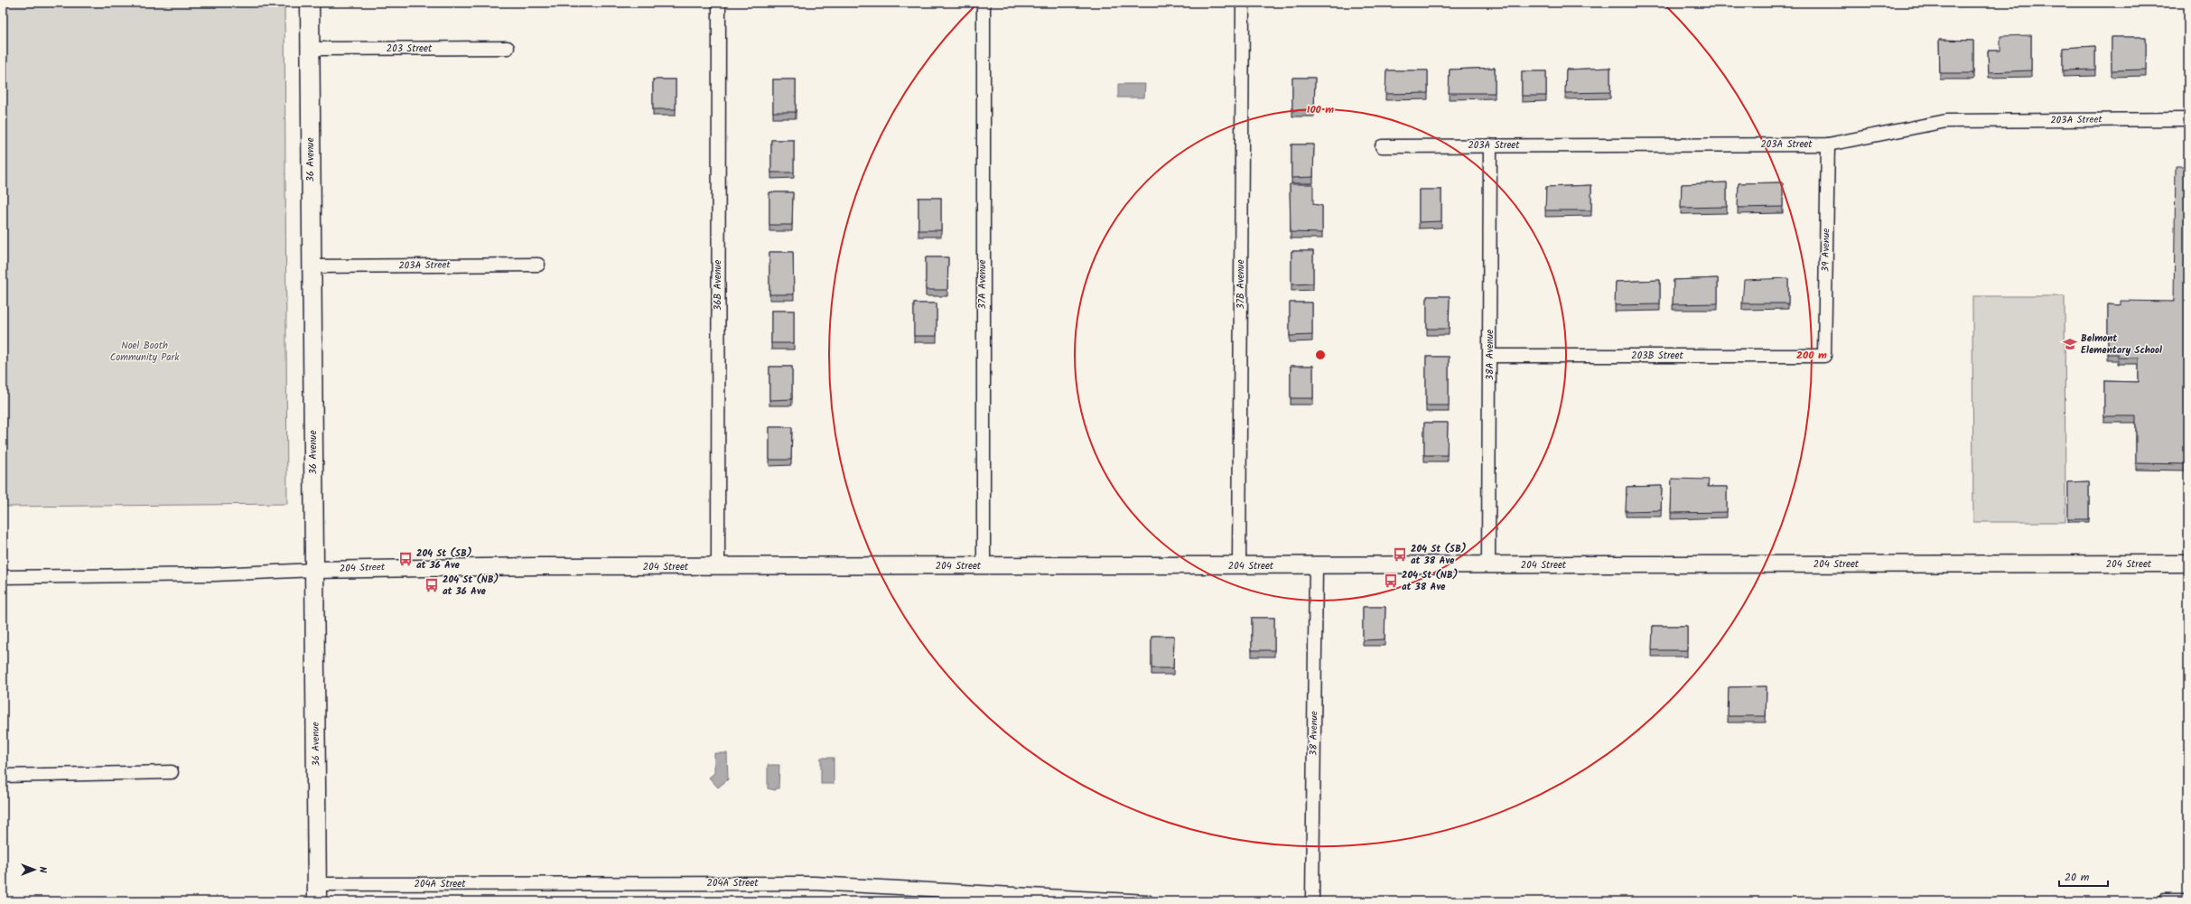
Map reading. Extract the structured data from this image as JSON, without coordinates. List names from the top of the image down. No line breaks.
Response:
{"streets":{"main road":["36 Avenue"],"street":["203 Street","203A Street","39 Avenue","37A Avenue","37B Avenue","36B Avenue","38A Avenue","203B Street","204 Street","38 Avenue","204A Street"]},"crossings":[["203 Street","36 Avenue"],["203A Street","36 Avenue"],["203A Street","39 Avenue"],["203A Street","38A Avenue"],["36 Avenue","204 Street"],["36 Avenue","204A Street"],["39 Avenue","203B Street"],["37A Avenue","204 Street"],["37B Avenue","204 Street"],["36B Avenue","204 Street"],["38A Avenue","203B Street"],["38A Avenue","204 Street"],["204 Street","38 Avenue"]],"parks":["Noel Booth Community Park"],"places":{"school or university":["Belmont Elementary School"],"bus stop":["204 St (SB) at 38 Ave","204 St (SB) at 36 Ave","204 St (NB) at 38 Ave","204 St (NB) at 36 Ave"]},"scale_bar":"20 m","north":"right","rings":["100 m","200 m"]}
